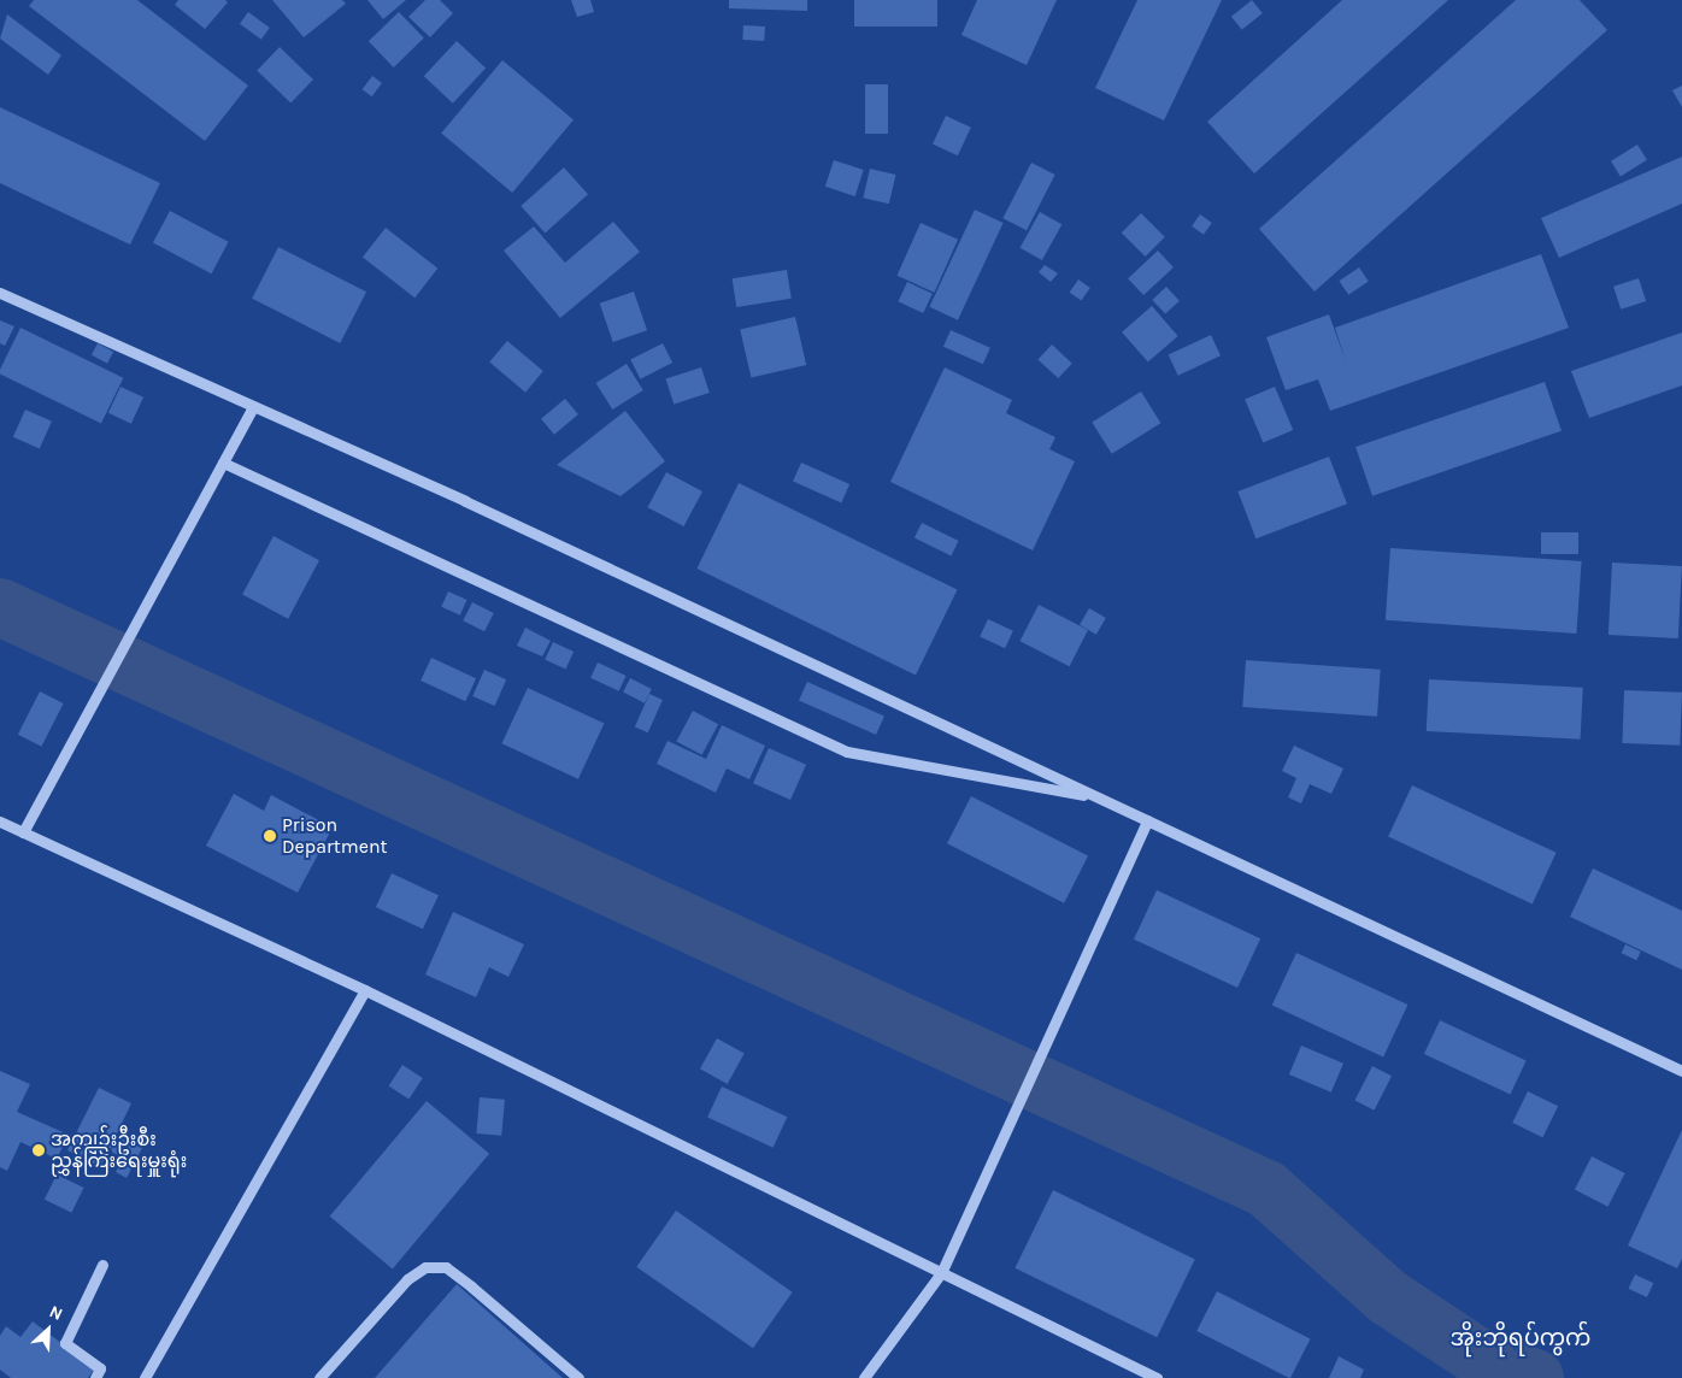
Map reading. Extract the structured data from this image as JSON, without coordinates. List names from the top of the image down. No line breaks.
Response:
{"districts":["အိုးဘိုရပ်ကွက်"],"places":["Prison Department","အကျဉ်းဦးစီး ညွှန်ကြးရေးမှူးရုံး"],"north":"top right"}
